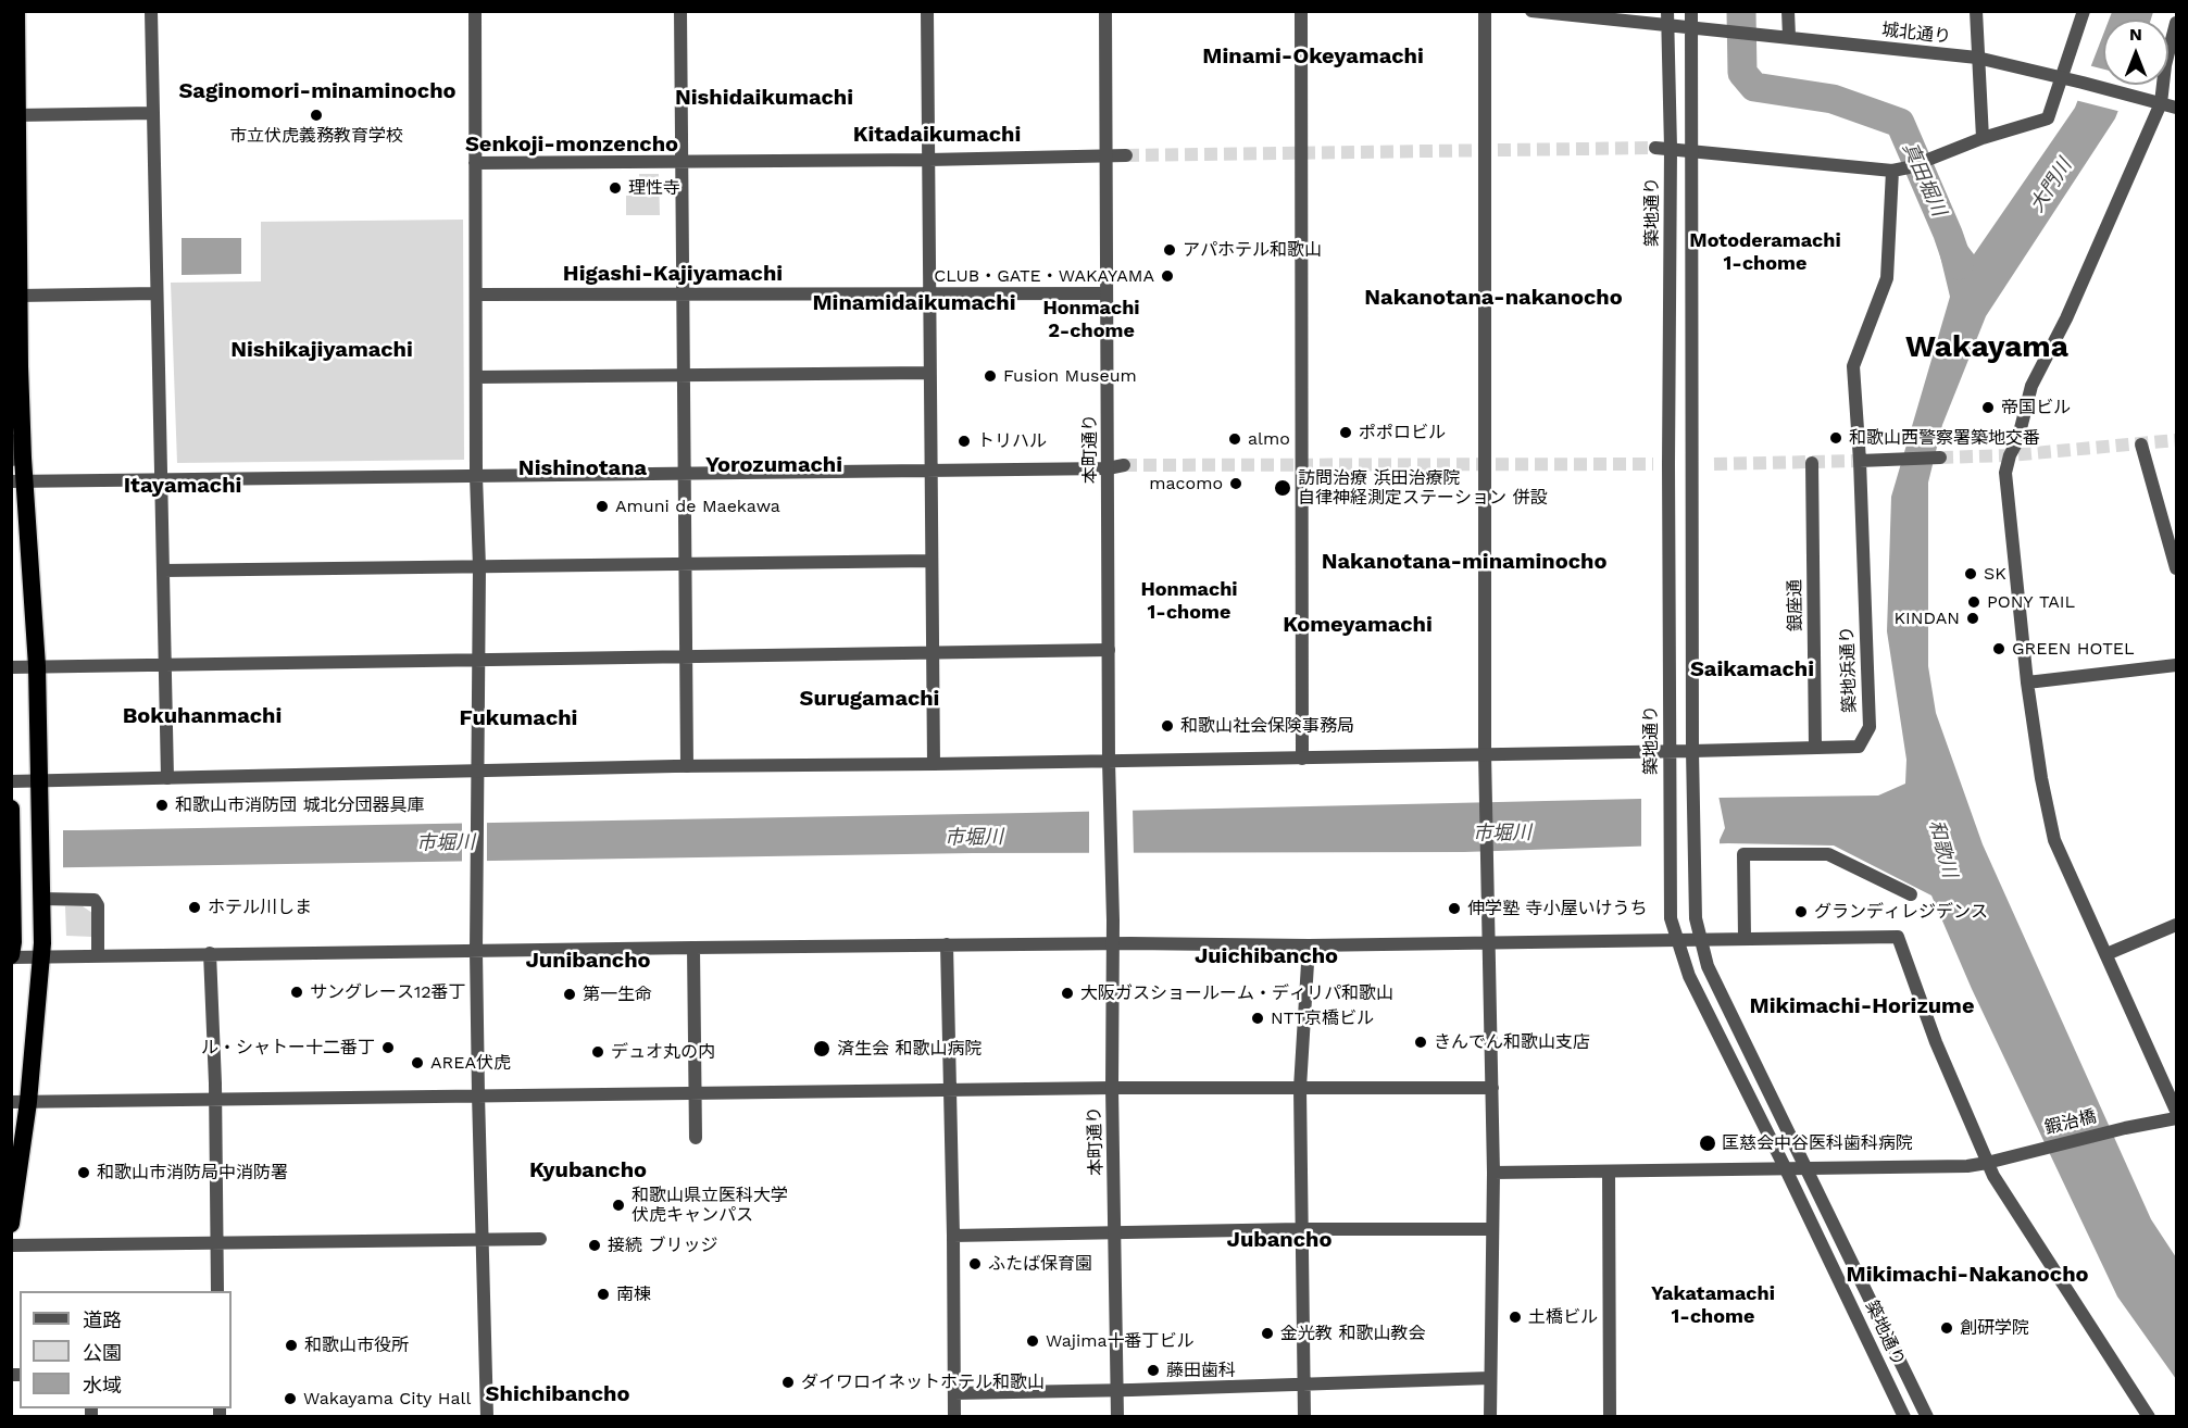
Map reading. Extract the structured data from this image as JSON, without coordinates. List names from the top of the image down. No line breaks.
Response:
{"streets":{"street":["城北通り","築地通り","本町通り","銀座通","築地浜通り","鍜治橋"]},"crossings":[["城北通り","築地通り"],["築地通り","築地浜通り"],["築地通り","鍜治橋"],["本町通り","築地浜通り"],["銀座通","築地浜通り"]],"districts":["Minami-Okeyamachi","Saginomori-minaminocho","Nishidaikumachi","Kitadaikumachi","Senkoji-monzencho","Motoderamachi 1-chome","Higashi-Kajiyamachi","Nakanotana-nakanocho","Minamidaikumachi","Honmachi 2-chome","Wakayama","Nishikajiyamachi","Yorozumachi","Nishinotana","Itayamachi","Nakanotana-minaminocho","Honmachi 1-chome","Komeyamachi","Saikamachi","Surugamachi","Bokuhanmachi","Fukumachi","Juichibancho","Junibancho","Mikimachi-Horizume","Kyubancho","Jubancho","Mikimachi-Nakanocho","Yakatamachi 1-chome","Shichibancho"],"water":["真田堀川","大門川","市堀川","和歌川"],"places":["市立伏虎義務教育学校","理性寺","アパホテル和歌山","CLUB・GATE・WAKAYAMA","Fusion Museum","帝国ビル","ポポロビル","和歌山西警察署築地交番","almo","トリハル","macomo","訪問治療 浜田治療院 自律神経測定ステーション 併設","Amuni de Maekawa","SK","PONY TAIL","KINDAN","GREEN HOTEL","和歌山社会保険事務局","和歌山市消防団 城北分団器具庫","ホテル川しま","伸学塾 寺小屋いけうち","グランディレジデンス","サングレース12番丁","大阪ガスショールーム・ディリパ和歌山","第一生命","NTT京橋ビル","きんでん和歌山支店","ル・シャトー十二番丁","済生会 和歌山病院","デュオ丸の内","AREA伏虎","匡慈会中谷医科歯科病院","和歌山市消防局中消防署","和歌山県立医科大学 伏虎キャンパス","接続 ブリッジ","ふたば保育園","南棟","土橋ビル","創研学院","金光教 和歌山教会","Wajima十番丁ビル","和歌山市役所","藤田歯科","ダイワロイネットホテル和歌山","Wakayama City Hall"],"legend":["道路","公園","水域"],"north":"top"}
